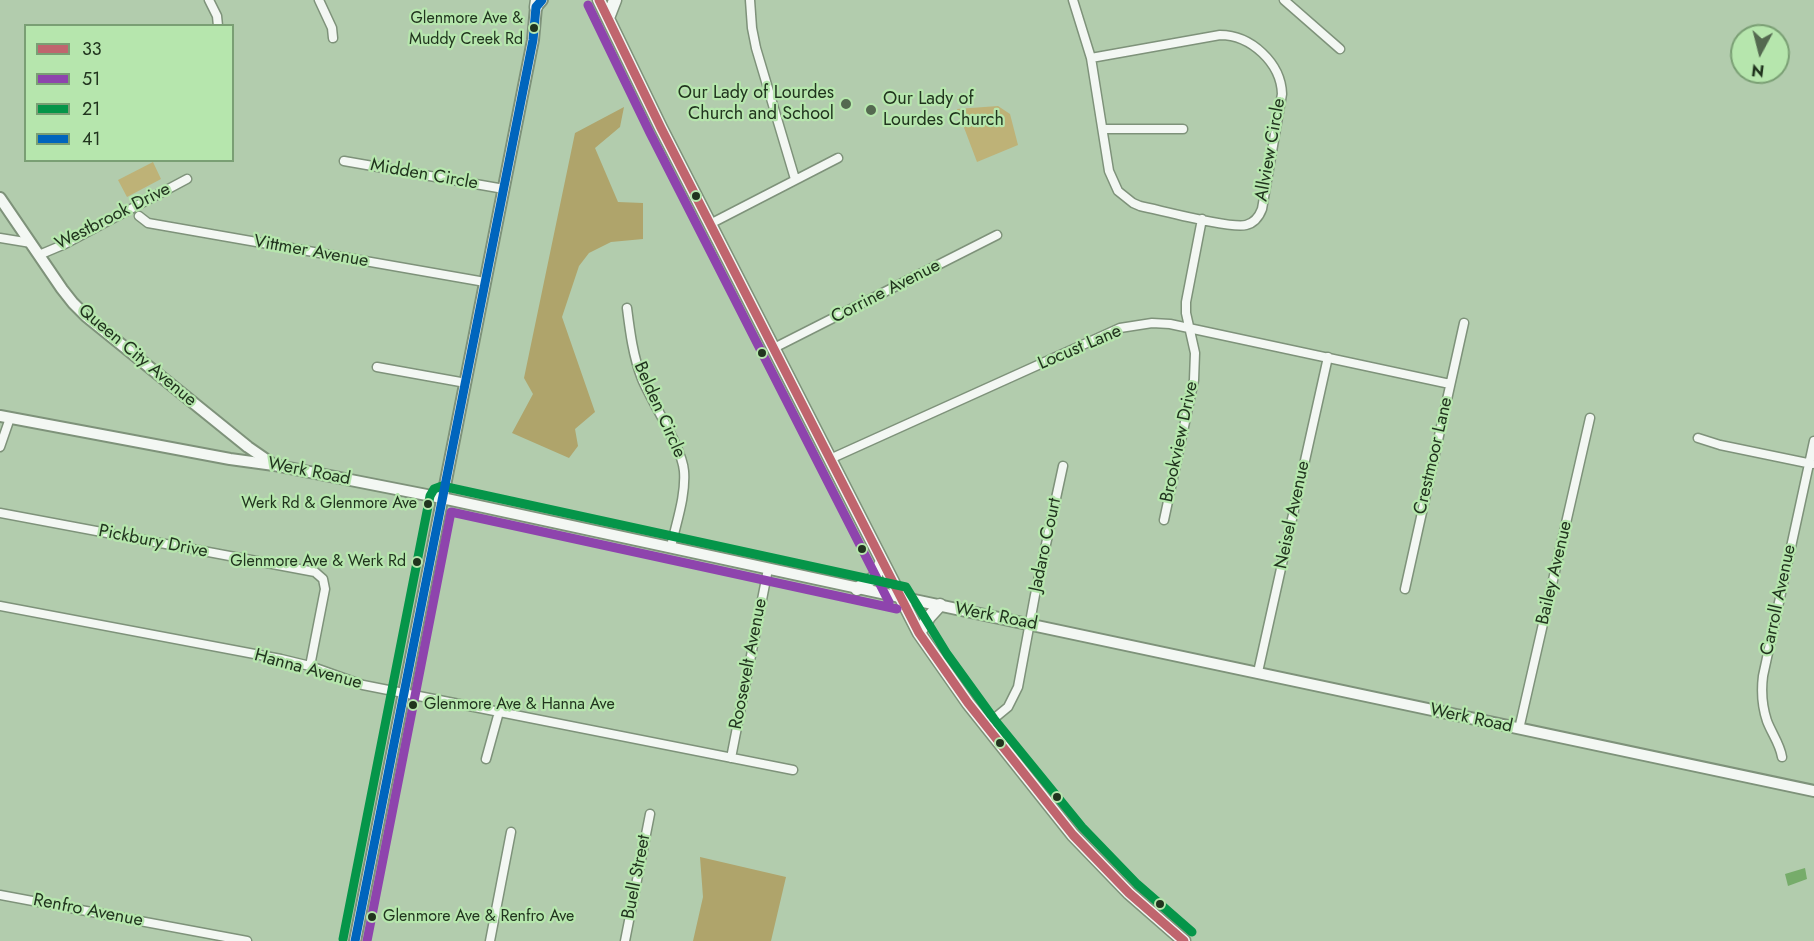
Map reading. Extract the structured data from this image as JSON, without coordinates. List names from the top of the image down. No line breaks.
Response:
{"streets":{"street":["Allview Circle","Midden Circle","Westbrook Drive","Vittmer Avenue","Corrine Avenue","Locust Lane","Queen City Avenue","Belden Circle","Brookview Drive","Crestmoor Lane","Werk Road","Neisel Avenue","Pickbury Drive","Jadaro Court","Bailey Avenue","Carroll Avenue","Roosevelt Avenue","Hanna Avenue","Buell Street","Renfro Avenue"]},"crossings":[["Allview Circle","Brookview Drive"],["Westbrook Drive","Queen City Avenue"],["Locust Lane","Brookview Drive"],["Locust Lane","Crestmoor Lane"],["Locust Lane","Neisel Avenue"],["Queen City Avenue","Werk Road"],["Belden Circle","Werk Road"],["Werk Road","Neisel Avenue"],["Werk Road","Jadaro Court"],["Werk Road","Bailey Avenue"],["Werk Road","Roosevelt Avenue"],["Pickbury Drive","Hanna Avenue"],["Roosevelt Avenue","Hanna Avenue"]],"places":["Glenmore Ave & Muddy Creek Rd","Our Lady of Lourdes Church and School","Our Lady of Lourdes Church","Werk Rd & Glenmore Ave","Glenmore Ave & Werk Rd","Glenmore Ave & Hanna Ave","Glenmore Ave & Renfro Ave"],"lines":["transit line 33","transit line 41","transit line 51","transit line 21"],"legend":["33","51","21","41"],"north":"bottom"}
